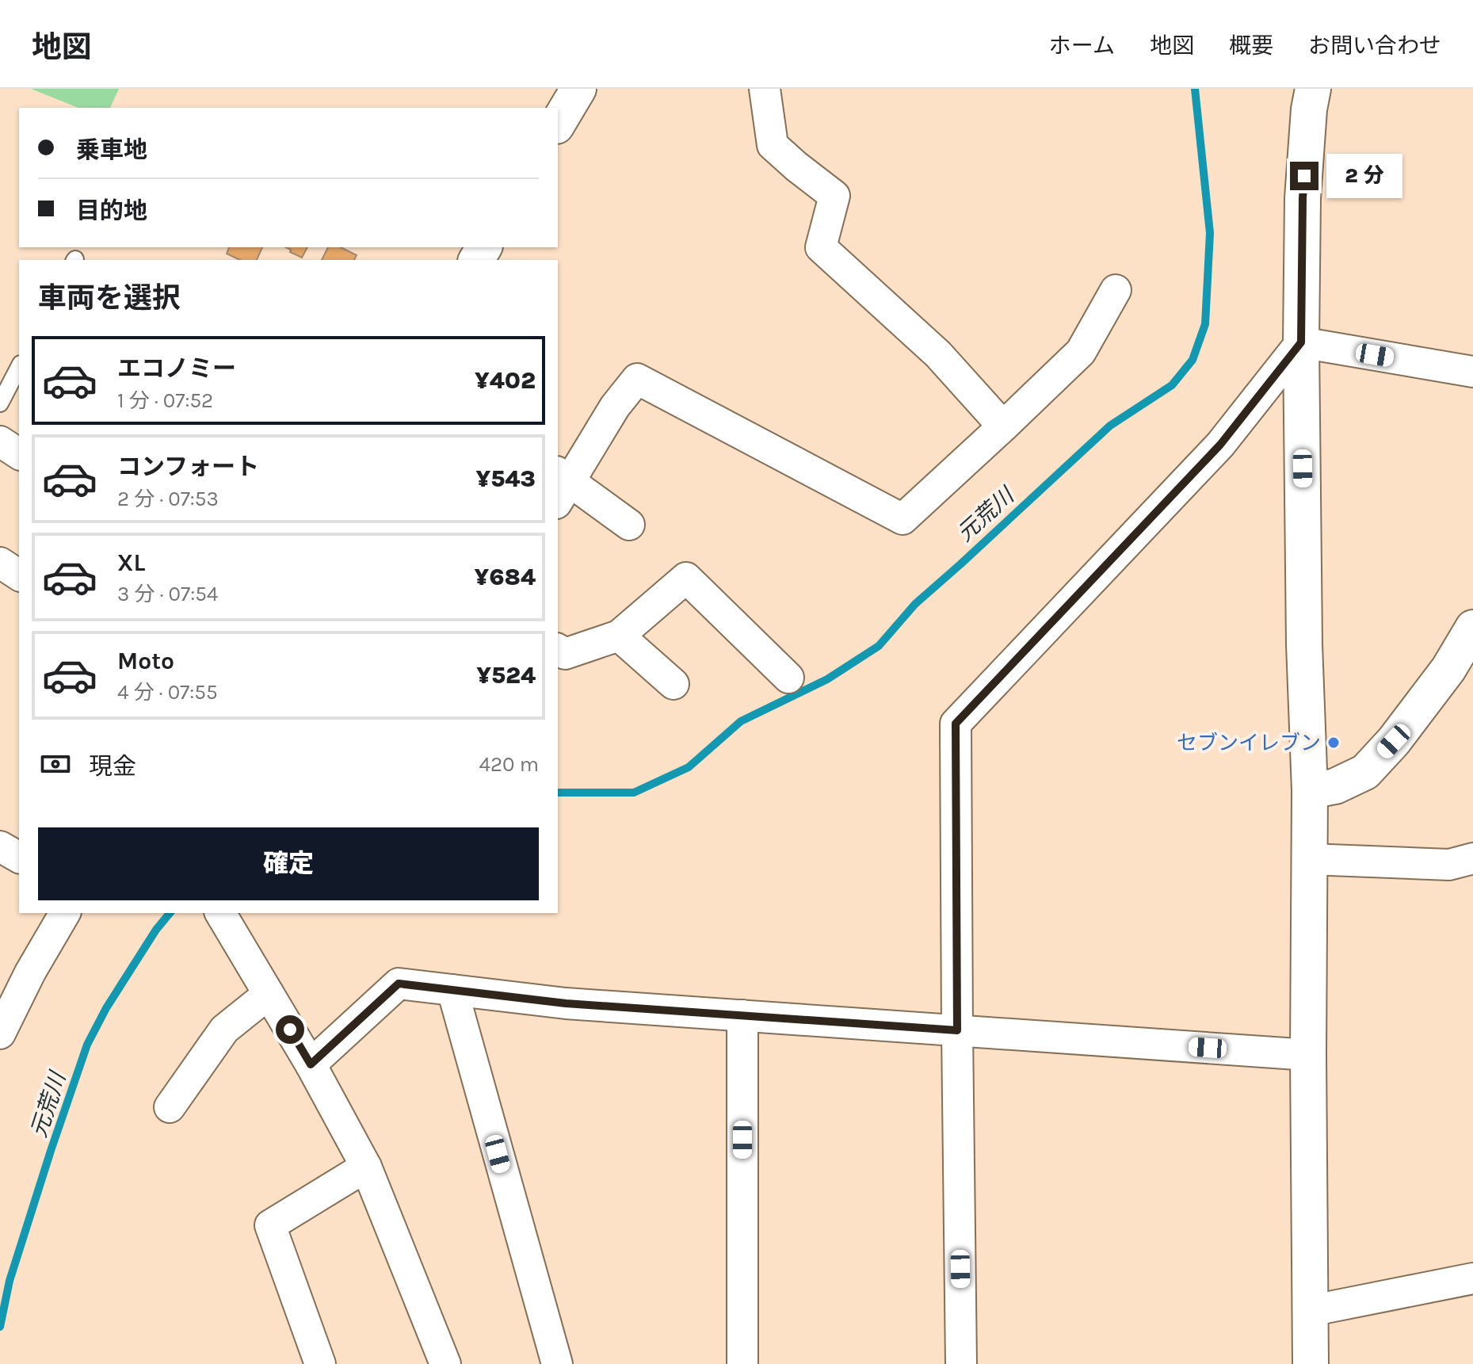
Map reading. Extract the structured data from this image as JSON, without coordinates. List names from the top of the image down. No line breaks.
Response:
{"water":["元荒川"],"places":["セブンイレブン"],"page":{"header":"地図","nav":["ホーム","地図","概要","お問い合わせ"],"banner":["乗車地","目的地"],"bubble":"2 分","heading":"車両を選択","list":[{"name":"エコノミー","note":"1 分 · 07:52","value":"¥402"},{"name":"コンフォート","note":"2 分 · 07:53","value":"¥543"},{"name":"XL","note":"3 分 · 07:54","value":"¥684"},{"name":"Moto","note":"4 分 · 07:55","value":"¥524"}],"pay":["現金","420 m"],"buttons":"確定"}}
